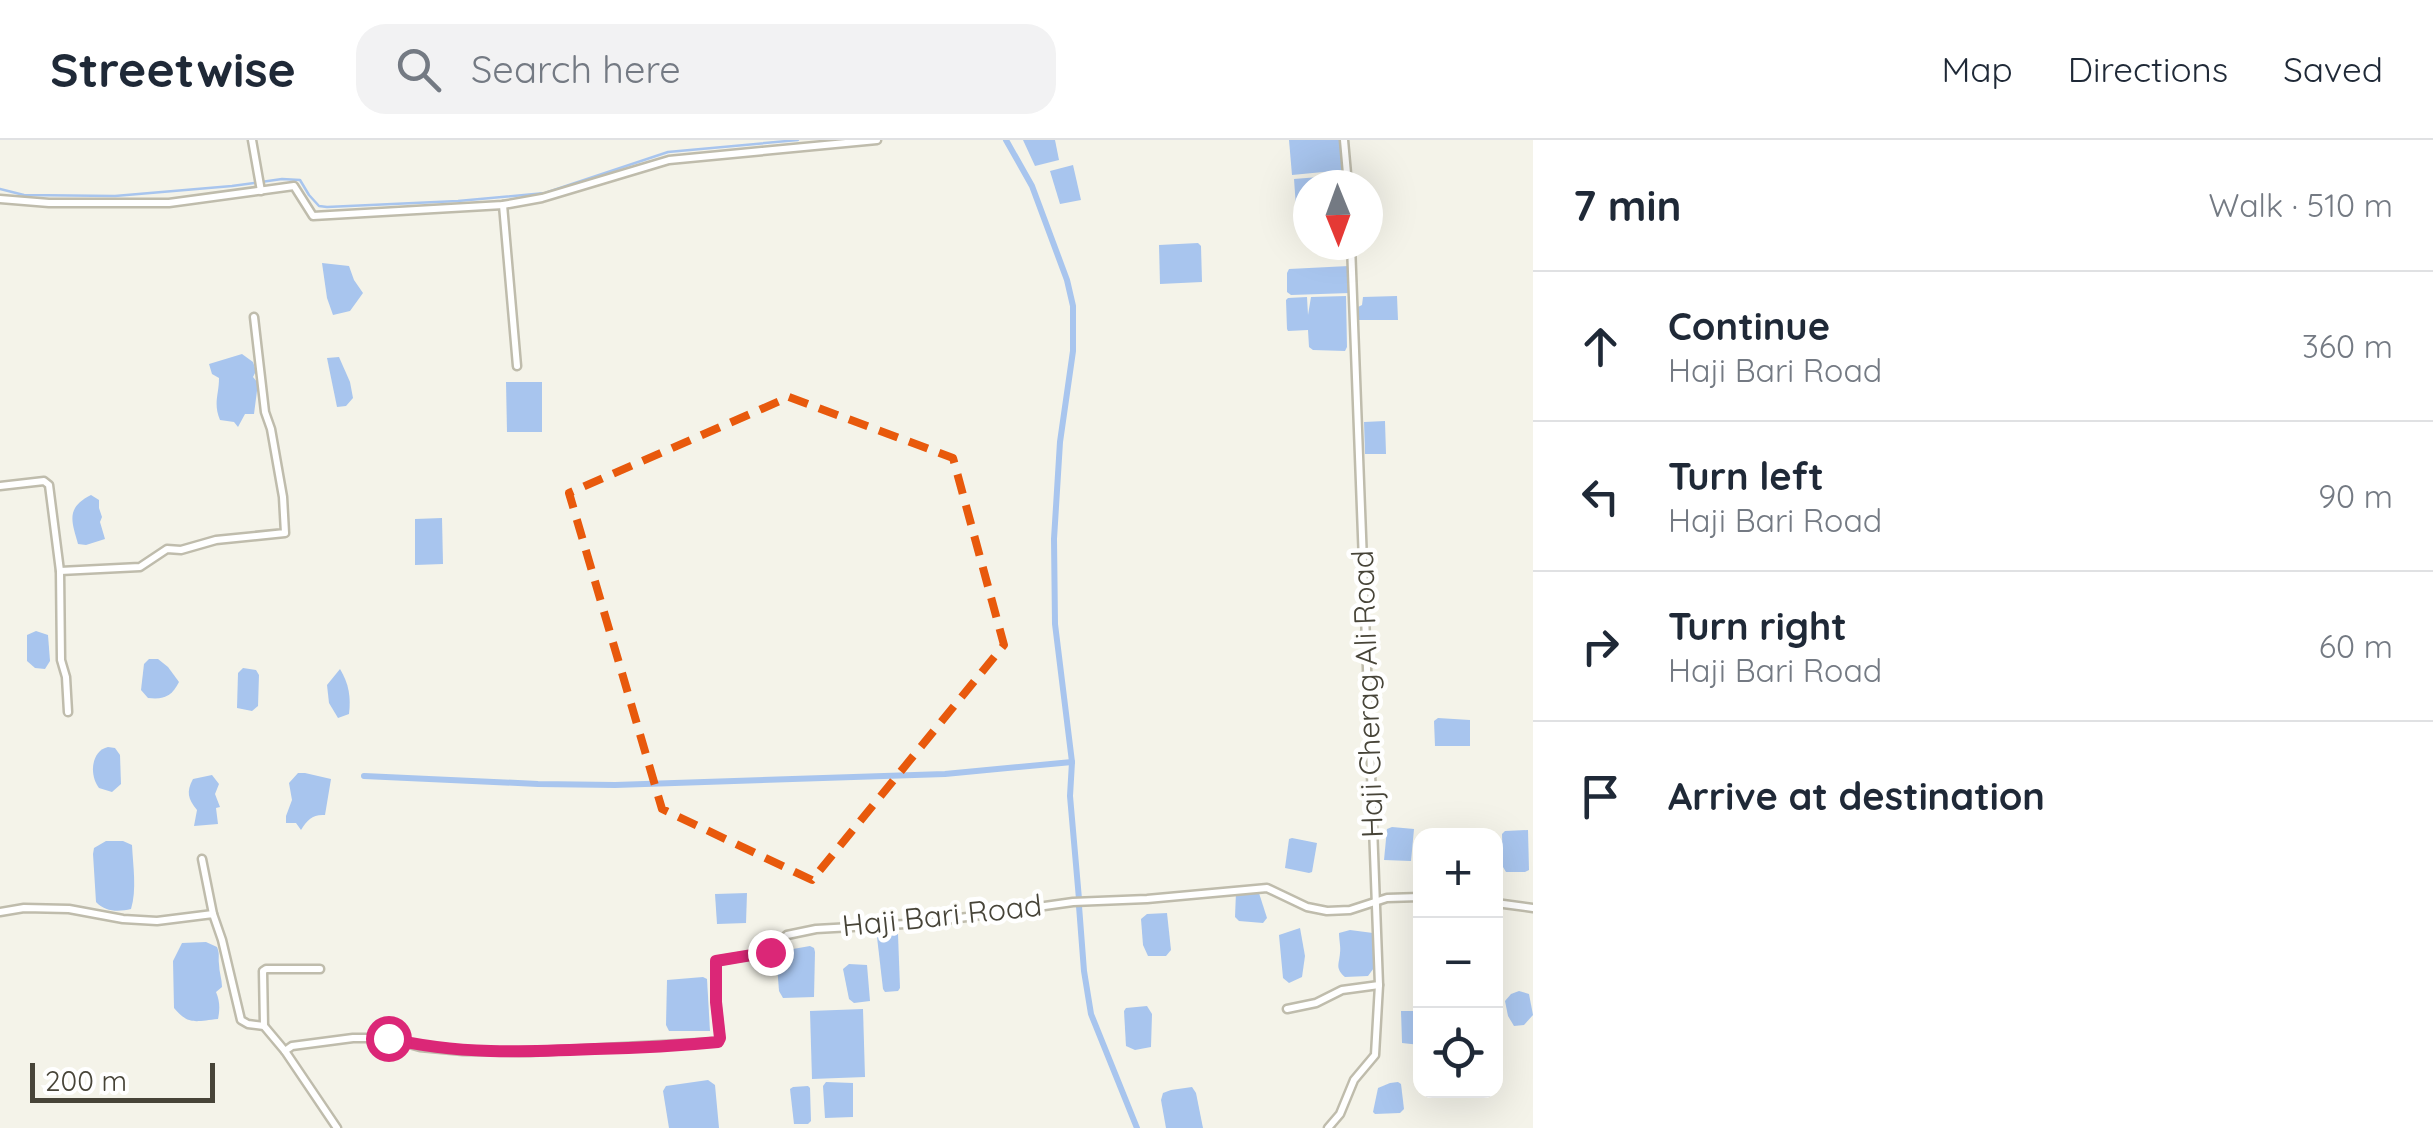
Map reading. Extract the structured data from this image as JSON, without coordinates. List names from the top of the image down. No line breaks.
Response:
{"streets":{"street":["Haji Cherag Ali Road","Haji Bari Road"]},"crossings":[["Haji Cherag Ali Road","Haji Bari Road"]],"scale_bar":"200 m","north":"bottom","page":{"header":"Streetwise","search":"Search here","nav":["Map","Directions","Saved"],"heading":["7 min","Walk · 510 m"],"list":[["Continue","Haji Bari Road","360 m"],["Turn left","Haji Bari Road","90 m"],["Turn right","Haji Bari Road","60 m"],"Arrive at destination"],"map_buttons":["+","−"],"scale":"200 m"}}
